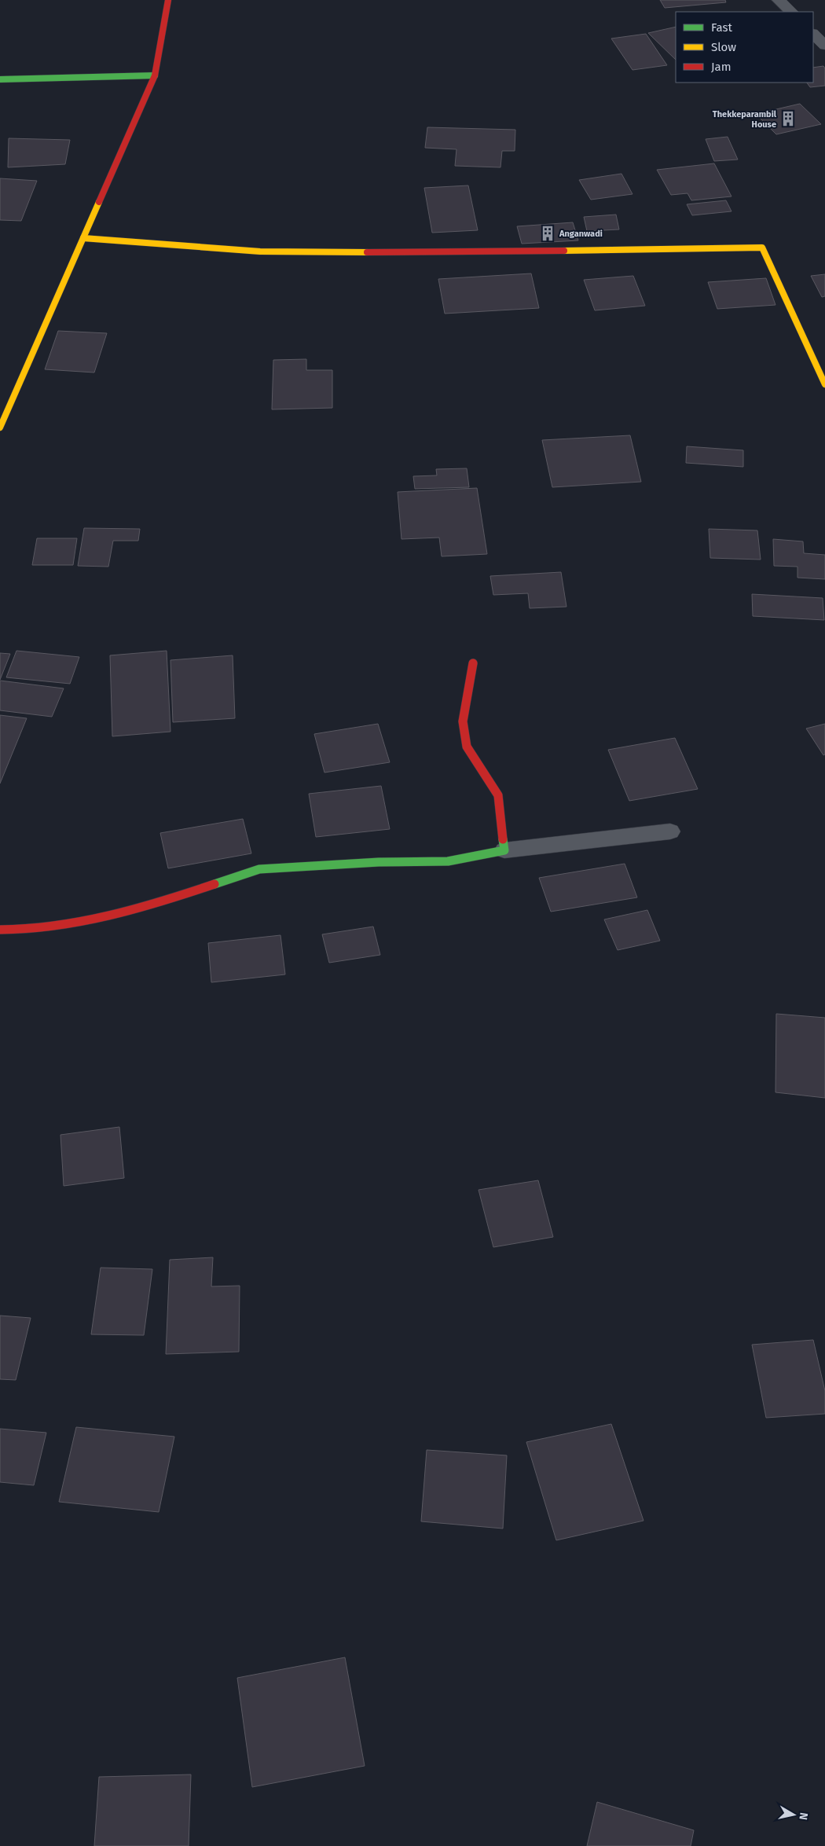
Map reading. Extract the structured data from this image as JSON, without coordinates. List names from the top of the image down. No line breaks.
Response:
{"places":{"building":["Thekkeparambil House","Anganwadi"]},"legend":["Fast","Slow","Jam"],"north":"right"}
